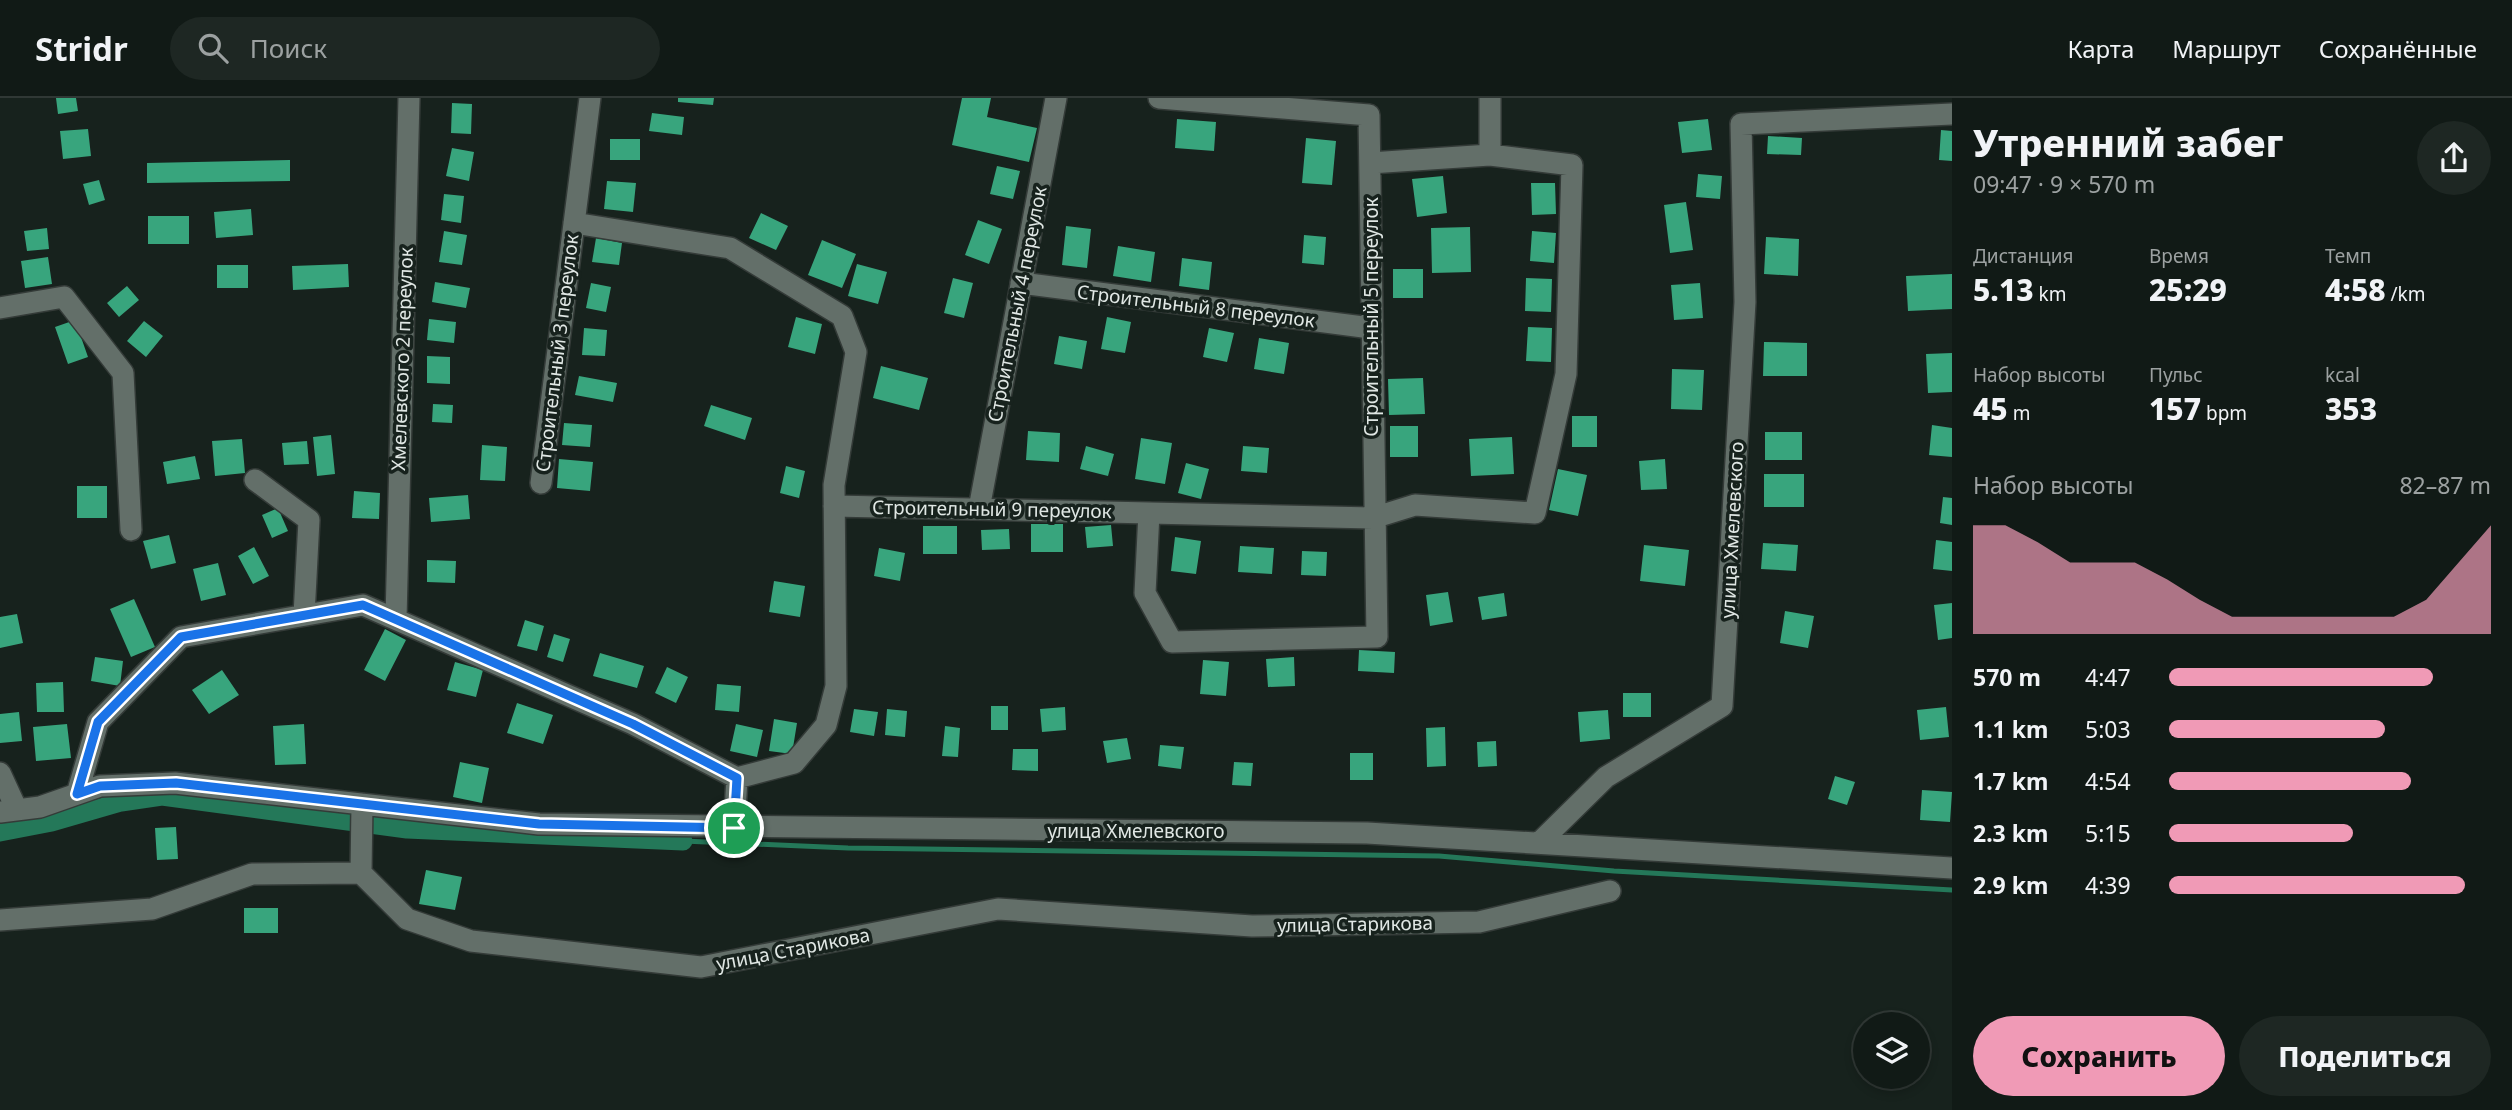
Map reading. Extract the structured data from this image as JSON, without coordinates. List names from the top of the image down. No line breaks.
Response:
{"streets":{"street":["Строительный 4 переулок","Строительный 8 переулок","Строительный 5 переулок","Строительный 3 переулок","Хмелевского 2 переулок","Строительный 9 переулок","улица Хмелевского","улица Старикова"]},"crossings":[["Строительный 4 переулок","Строительный 8 переулок"],["Строительный 4 переулок","Строительный 9 переулок"],["Строительный 8 переулок","Строительный 5 переулок"],["Строительный 5 переулок","Строительный 9 переулок"],["Строительный 3 переулок","Строительный 9 переулок"]],"page":{"header":"Stridr","search":"Поиск","nav":["Карта","Маршрут","Сохранённые"],"heading":["Утренний забег","09:47 · 9 × 570 m"],"stats":[["Дистанция","5.13 km"],["Время","25:29"],["Темп","4:58 /km"],["Набор высоты","45 m"],["Пульс","157 bpm"],["kcal","353"]],"chart":["Набор высоты","82–87 m"],"list":[{"name":"570 m","note":"4:47"},{"name":"1.1 km","note":"5:03"},{"name":"1.7 km","note":"4:54"},{"name":"2.3 km","note":"5:15"},{"name":"2.9 km","note":"4:39"}],"buttons":["Сохранить","Поделиться"]}}
